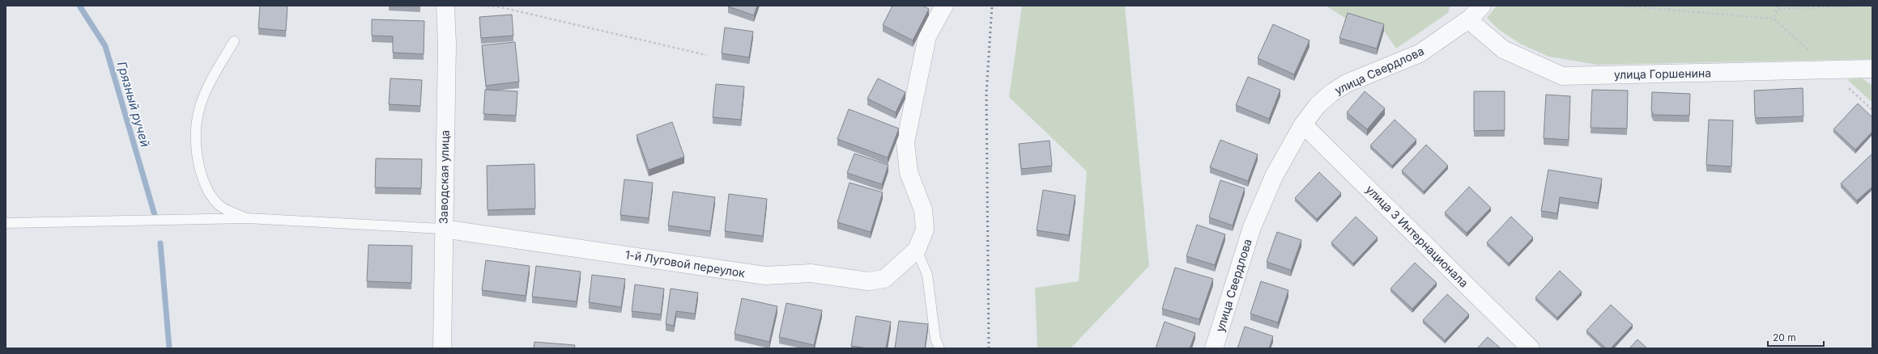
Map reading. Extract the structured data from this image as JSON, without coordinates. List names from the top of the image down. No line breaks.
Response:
{"streets":{"street":["улица Свердлова","улица Горшенина","Заводская улица","улица 3 Интернационала","1-й Луговой переулок"]},"crossings":[["улица Свердлова","улица Горшенина"],["улица Свердлова","улица 3 Интернационала"],["Заводская улица","1-й Луговой переулок"]],"water":["Грязный ручей"],"scale_bar":"20 m"}
